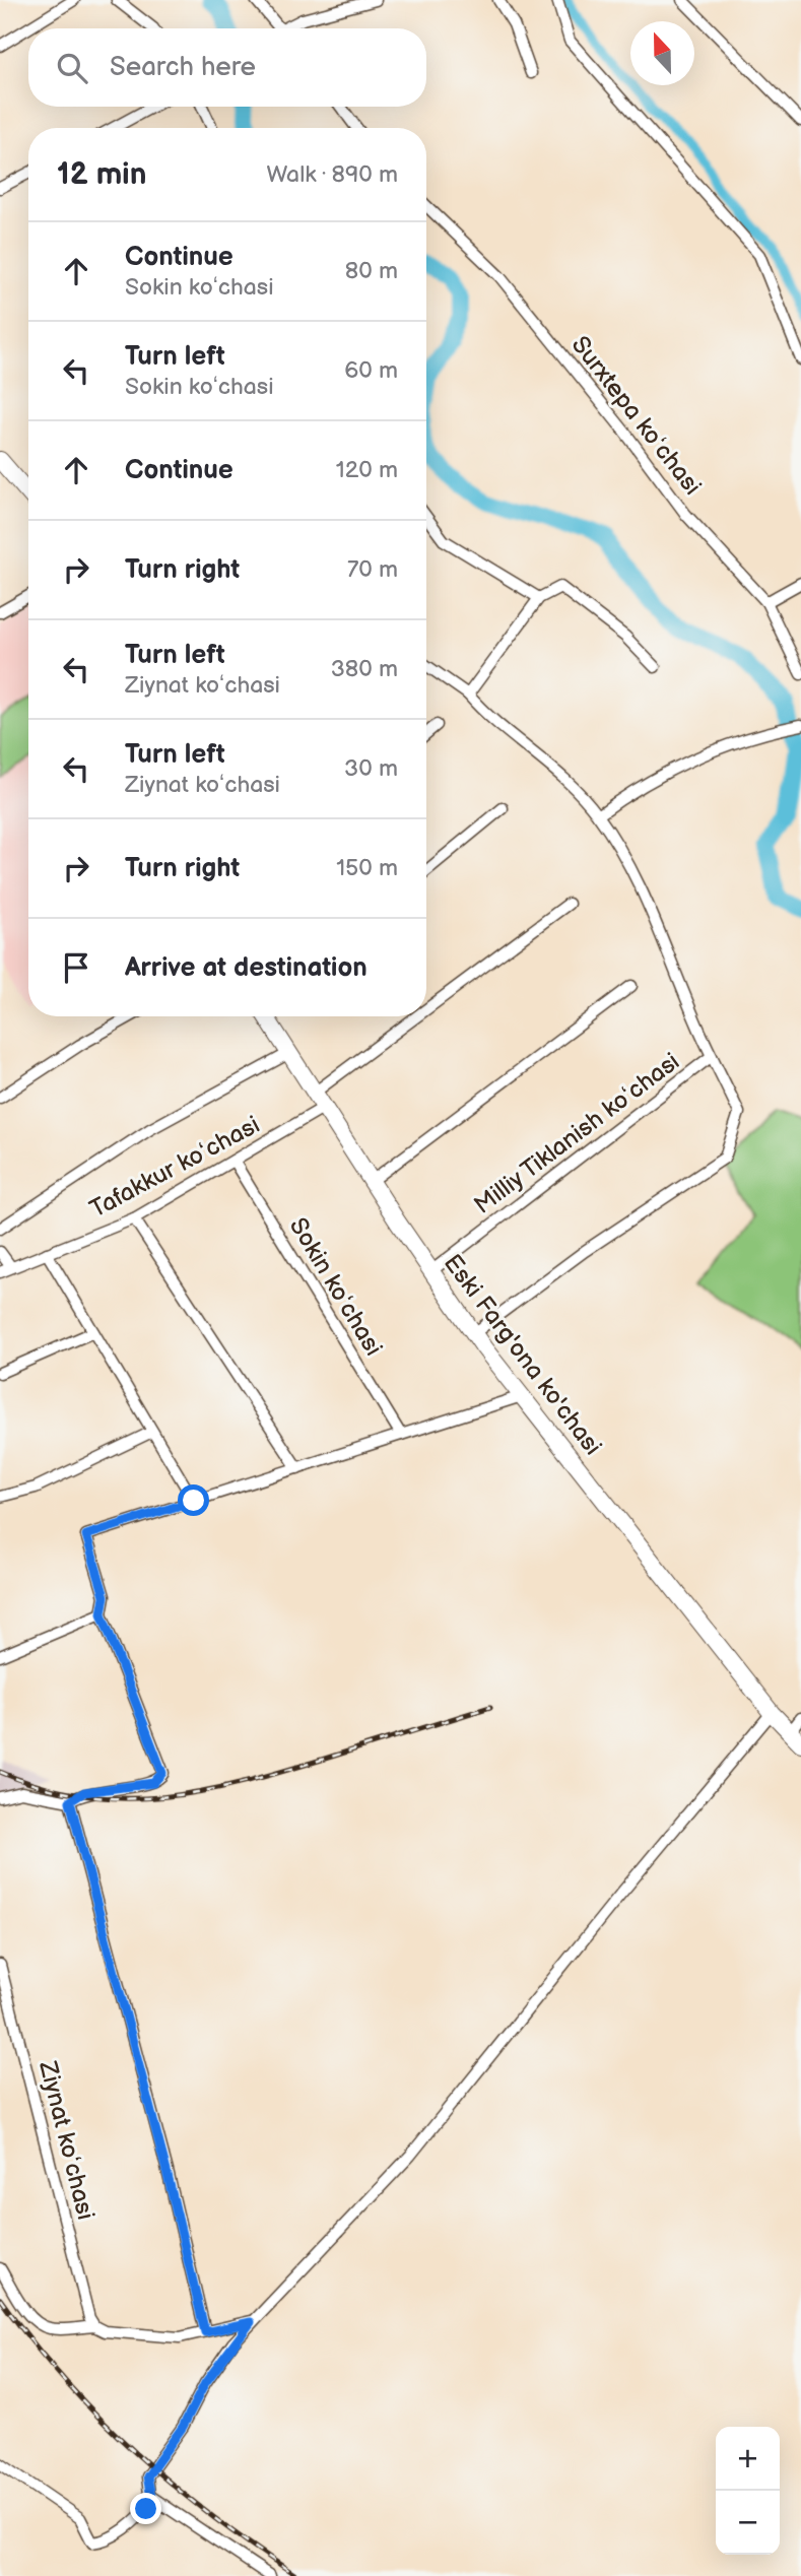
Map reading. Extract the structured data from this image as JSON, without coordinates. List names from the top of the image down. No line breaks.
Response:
{"streets":{"main road":["Eski Farg'ona ko'chasi"],"street":["Surxtepa koʻchasi","Milliy Tiklanish koʻchasi","Tafakkur koʻchasi","Sokin koʻchasi","Ziynat koʻchasi"]},"crossings":[["Milliy Tiklanish koʻchasi","Eski Farg'ona ko'chasi"],["Tafakkur koʻchasi","Sokin koʻchasi"],["Tafakkur koʻchasi","Eski Farg'ona ko'chasi"]],"north":"top","page":{"search":"Search here","heading":["12 min","Walk · 890 m"],"list":[["Continue","Sokin koʻchasi","80 m"],["Turn left","Sokin koʻchasi","60 m"],["Continue","120 m"],["Turn right","70 m"],["Turn left","Ziynat koʻchasi","380 m"],["Turn left","Ziynat koʻchasi","30 m"],["Turn right","150 m"],"Arrive at destination"],"map_buttons":["+","−"]}}
